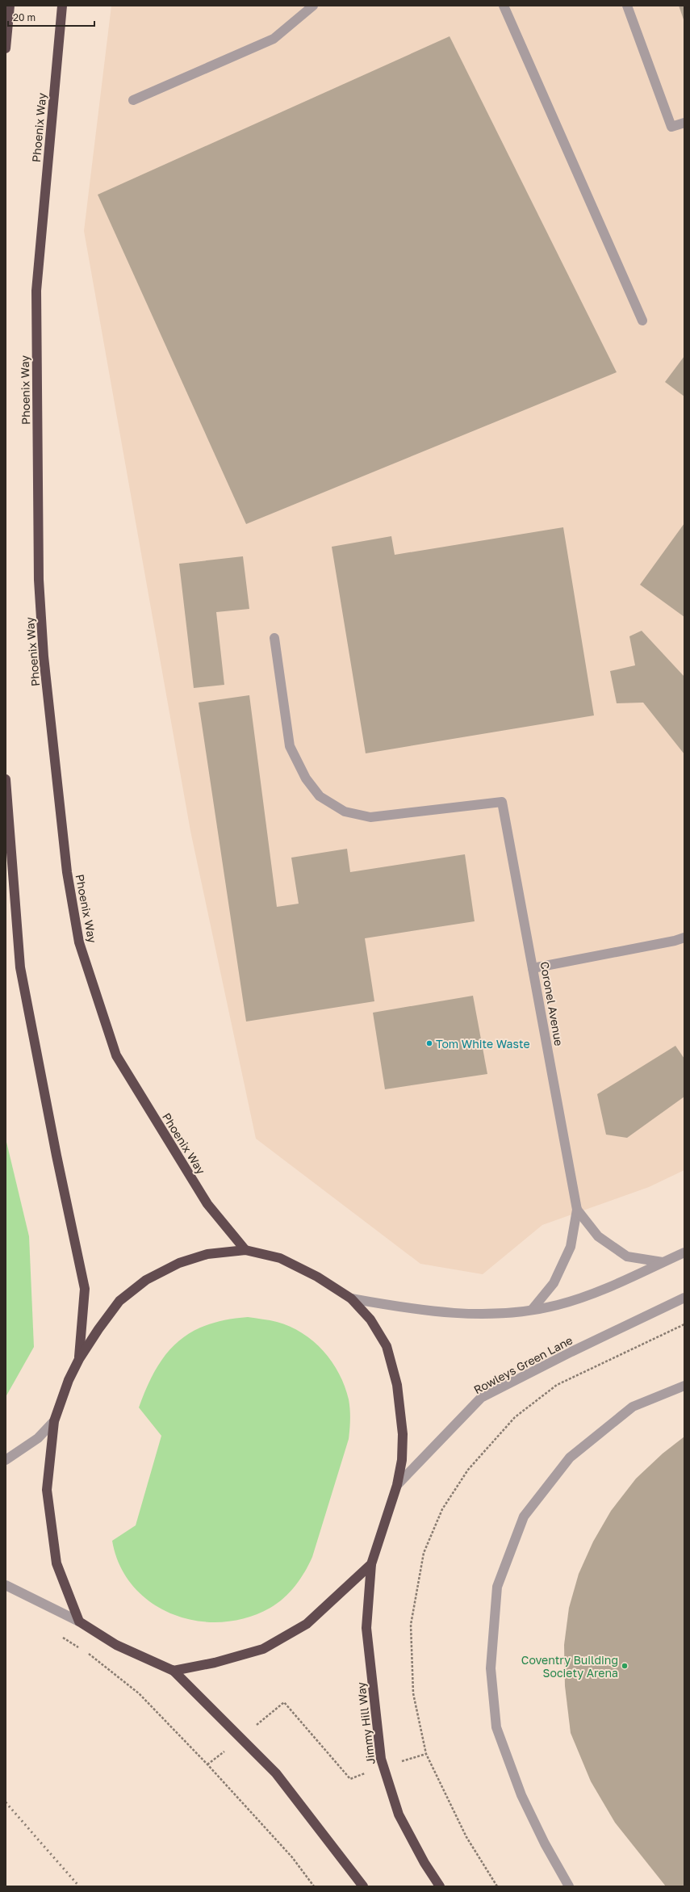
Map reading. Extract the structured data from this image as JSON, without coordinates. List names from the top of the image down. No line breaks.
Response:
{"streets":{"highway":["Phoenix Way","Jimmy Hill Way"],"street":["Coronel Avenue","Rowleys Green Lane"]},"crossings":[["Phoenix Way","Jimmy Hill Way"],["Rowleys Green Lane","Jimmy Hill Way"]],"places":["Tom White Waste","Coventry Building Society Arena"],"scale_bar":"20 m"}
